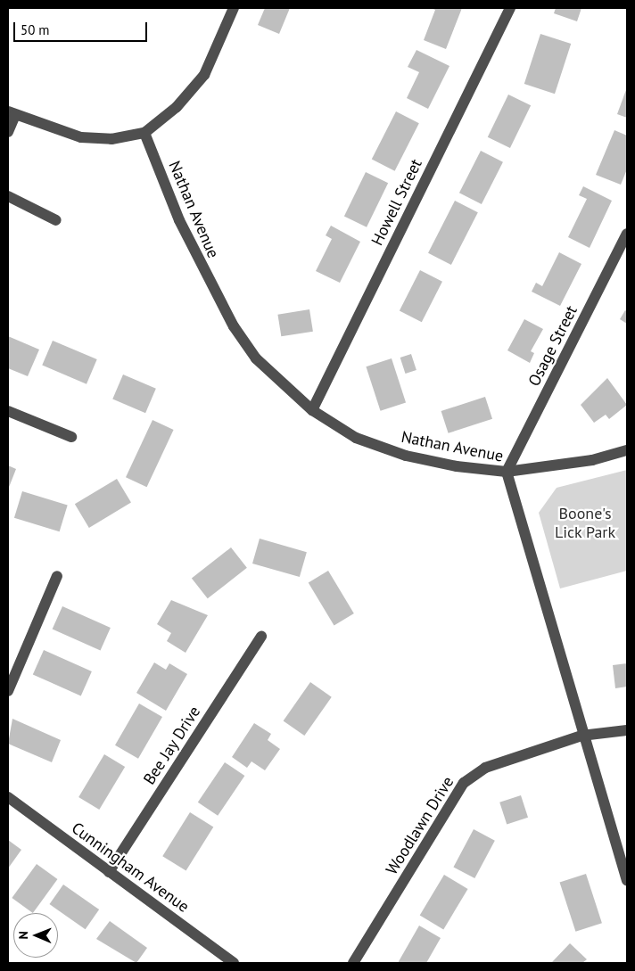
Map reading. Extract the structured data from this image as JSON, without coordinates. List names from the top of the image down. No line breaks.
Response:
{"streets":{"street":["Howell Street","Nathan Avenue","Osage Street","Bee Jay Drive","Woodlawn Drive","Cunningham Avenue"]},"crossings":[["Howell Street","Nathan Avenue"],["Nathan Avenue","Osage Street"],["Nathan Avenue","Woodlawn Drive"],["Bee Jay Drive","Cunningham Avenue"]],"parks":["Boone's Lick Park"],"scale_bar":"50 m","north":"left"}
